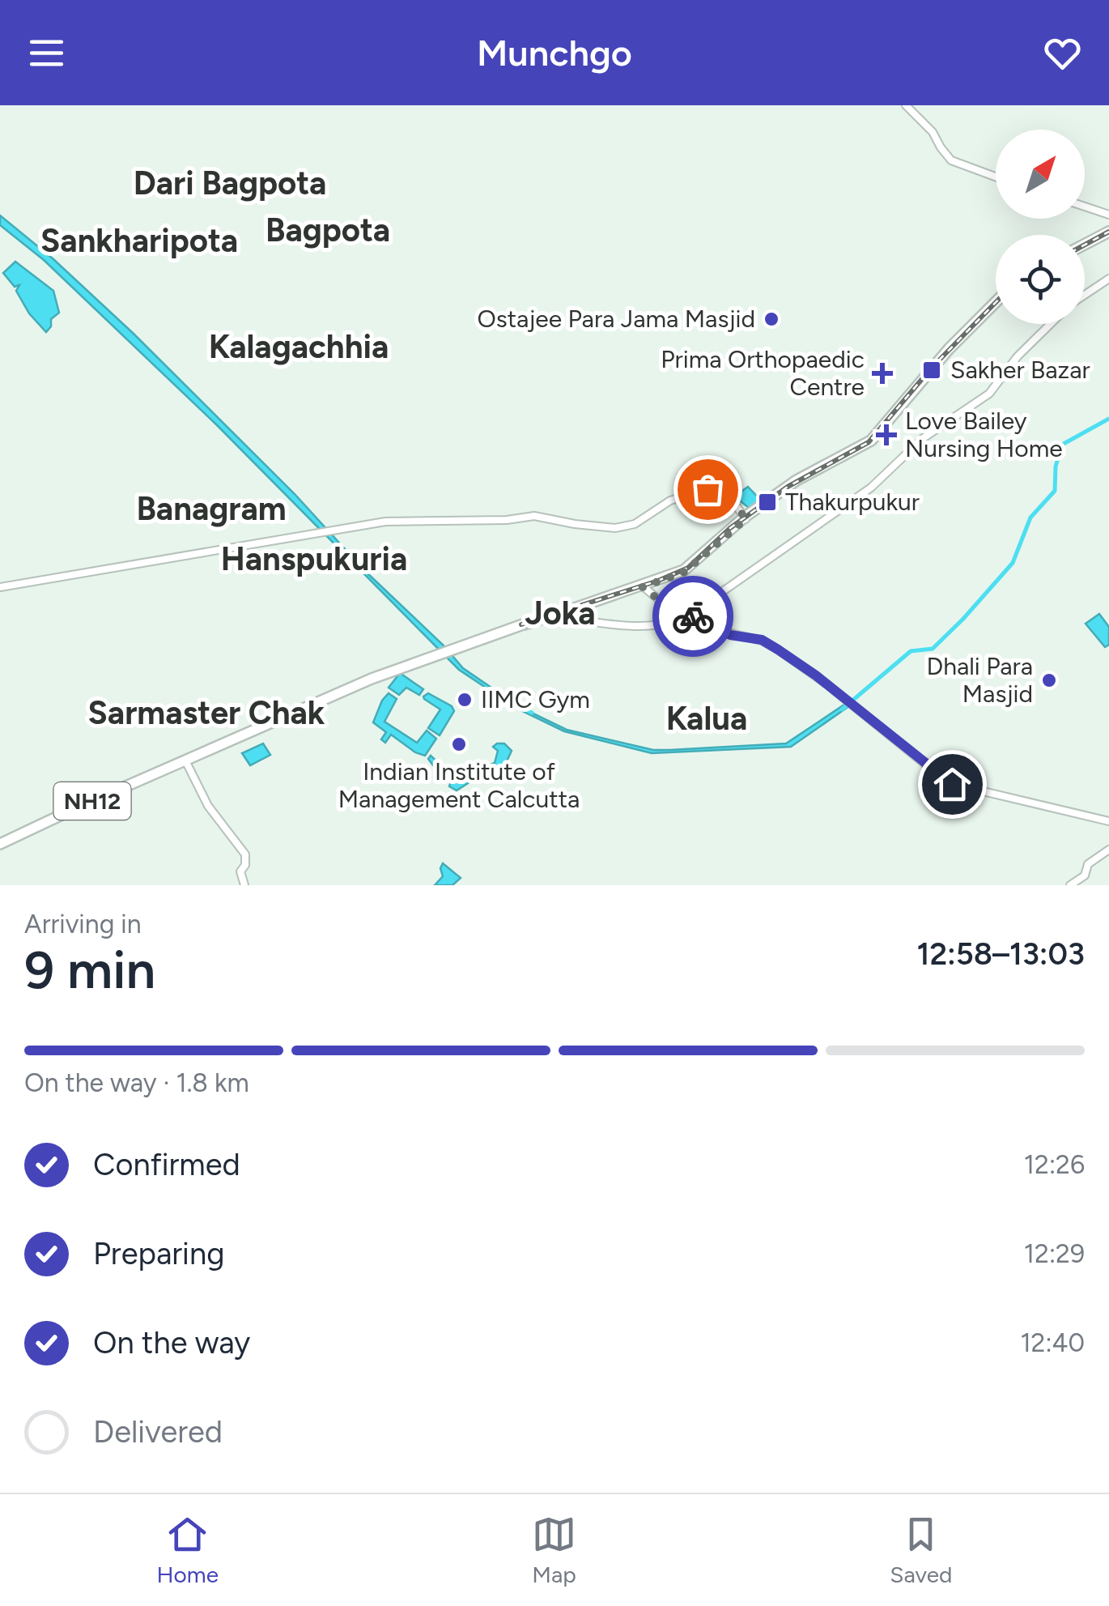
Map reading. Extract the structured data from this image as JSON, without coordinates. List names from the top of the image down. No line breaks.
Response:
{"streets":{"highway":["NH12"]},"districts":["Dari Bagpota","Bagpota","Sankharipota","Kalagachhia","Banagram","Hanspukuria","Joka","Sarmaster Chak","Kalua"],"places":{"other":["Ostajee Para Jama Masjid","Dhali Para Masjid","IIMC Gym","Indian Institute of Management Calcutta"],"transit":["Sakher Bazar","Thakurpukur"],"health":["Prima Orthopaedic Centre","Love Bailey Nursing Home"]},"north":"top right","page":{"header":"Munchgo","heading":["9 min","Arriving in","12:58–13:03"],"bar":"On the way · 1.8 km","list":[["Confirmed","12:26"],["Preparing","12:29"],["On the way","12:40"],"Delivered"],"tabs":["Home","Map","Saved"]}}
